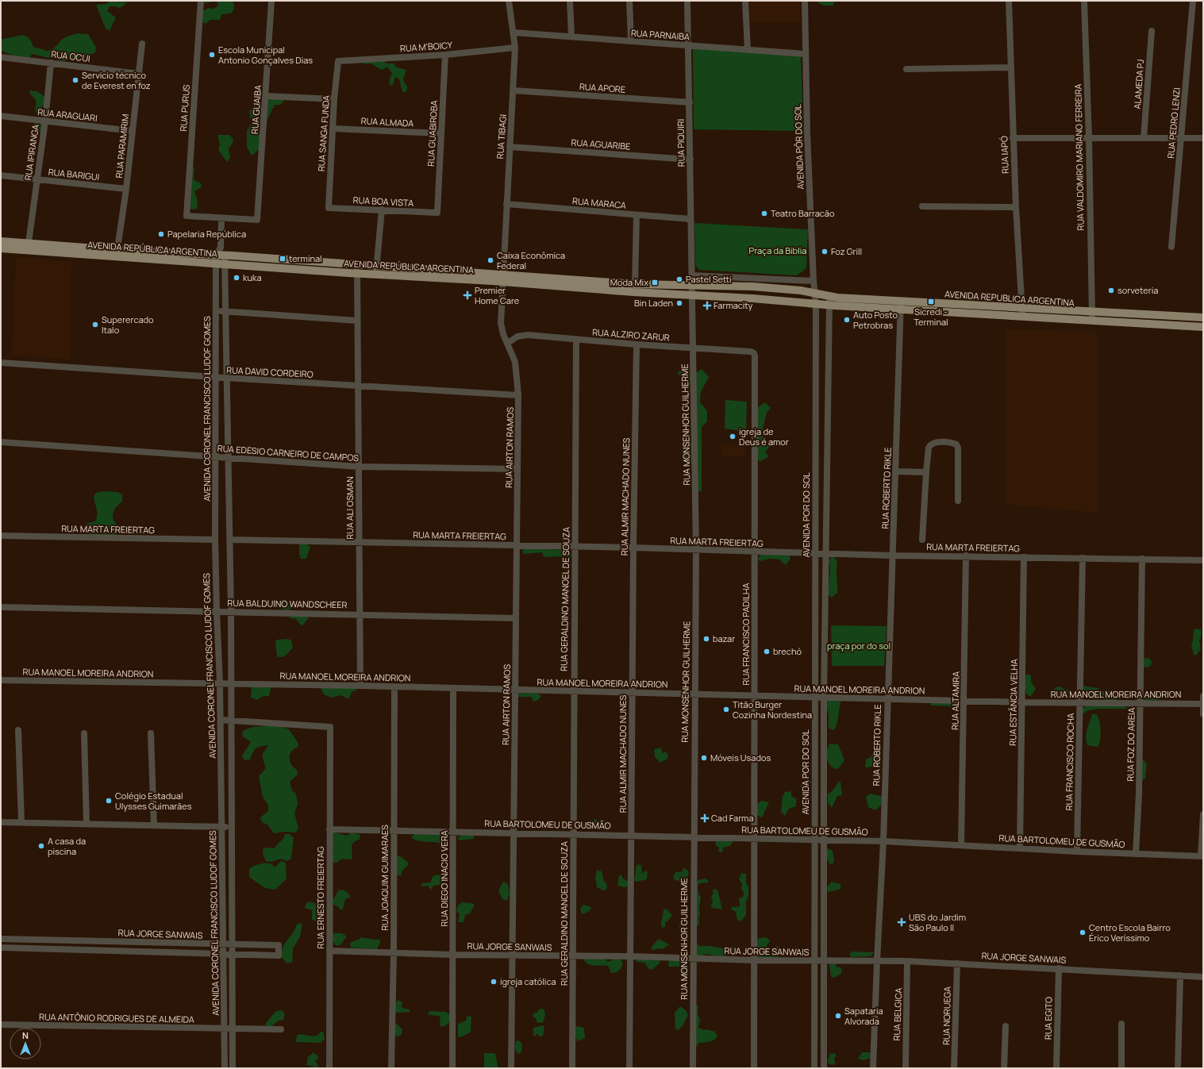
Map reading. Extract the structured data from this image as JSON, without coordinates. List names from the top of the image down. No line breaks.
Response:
{"streets":{"main road":["AVENIDA REPÚBLICA ARGENTINA","AVENIDA REPUBLICA ARGENTINA"],"street":["RUA PARNAIBA","RUA M'BOICY","RUA OCUI","ALAMEDA PJ","RUA APORE","RUA PURUS","RUA GUAIBA","RUA ARAGUARI","RUA ALMADA","RUA PEDRO LENZI","RUA SANGA FUNDA","RUA GUABIROBA","RUA TIBAGI","RUA PIQUIRI","RUA AGUARIBE","RUA PARAMIRIM","AVENIDA PÔR DO SOL","RUA IPIRANGA","RUA IAPÓ","RUA VALDOMIRO MARIANO FERREIRA","RUA BARIGUI","RUA BOA VISTA","RUA MARACA","RUA ALZIRO ZARUR","RUA DAVID CORDEIRO","AVENIDA CORONEL FRANCISCO LUDOF GOMES","RUA MONSENHOR GUILHERME","RUA AIRTON RAMOS","RUA EDESIO CARNEIRO DE CAMPOS","RUA ROBERTO RIKLE","RUA ALMIR MACHADO NUNES","RUA ALI OSMAN","AVENIDA POR DO SOL","RUA MARTA FREIERTAG","RUA GERALDINO MANOEL DE SOUZA","RUA BALDUINO WANDSCHEER","RUA FRANCISCO PADILHA","RUA MANOEL MOREIRA ANDRION","RUA ALTAMIRA","RUA ESTÂNCIA VELHA","RUA FOZ DO AREIA","RUA FRANCISCO ROCHA","RUA BARTOLOMEU DE GUSMÃO","RUA JOAQUIM GUIMARAES","RUA DIEGO INACIO VERA","RUA ERNESTO FREIERTAG","RUA JORGE SANWAIS","RUA BELGICA","RUA NORUEGA","RUA ANTÔNIO RODRIGUES DE ALMEIDA","RUA EGITO"]},"crossings":[["RUA PARNAIBA","RUA TIBAGI"],["RUA PARNAIBA","RUA PIQUIRI"],["RUA PARNAIBA","AVENIDA PÔR DO SOL"],["RUA M'BOICY","RUA SANGA FUNDA"],["RUA M'BOICY","RUA GUABIROBA"],["RUA M'BOICY","RUA TIBAGI"],["RUA OCUI","RUA PARAMIRIM"],["RUA OCUI","RUA IPIRANGA"],["RUA APORE","RUA TIBAGI"],["RUA APORE","RUA PIQUIRI"],["RUA PURUS","RUA GUAIBA"],["RUA PURUS","AVENIDA CORONEL FRANCISCO LUDOF GOMES"],["RUA GUAIBA","AVENIDA CORONEL FRANCISCO LUDOF GOMES"],["RUA ARAGUARI","RUA PARAMIRIM"],["RUA ARAGUARI","RUA IPIRANGA"],["RUA ALMADA","RUA SANGA FUNDA"],["RUA ALMADA","RUA GUABIROBA"],["RUA SANGA FUNDA","RUA BOA VISTA"],["RUA GUABIROBA","RUA BOA VISTA"],["RUA TIBAGI","RUA AGUARIBE"],["RUA TIBAGI","RUA MARACA"],["RUA TIBAGI","AVENIDA REPÚBLICA ARGENTINA"],["RUA TIBAGI","RUA ALZIRO ZARUR"],["RUA TIBAGI","RUA AIRTON RAMOS"],["RUA PIQUIRI","RUA AGUARIBE"],["RUA PIQUIRI","RUA MARACA"],["RUA PIQUIRI","AVENIDA REPÚBLICA ARGENTINA"],["RUA PIQUIRI","RUA MONSENHOR GUILHERME"],["RUA PARAMIRIM","RUA BARIGUI"],["RUA PARAMIRIM","AVENIDA REPÚBLICA ARGENTINA"],["AVENIDA PÔR DO SOL","AVENIDA REPÚBLICA ARGENTINA"],["AVENIDA PÔR DO SOL","AVENIDA REPUBLICA ARGENTINA"],["AVENIDA PÔR DO SOL","AVENIDA POR DO SOL"],["RUA IPIRANGA","RUA BARIGUI"],["RUA IPIRANGA","AVENIDA REPÚBLICA ARGENTINA"],["RUA IAPÓ","AVENIDA REPUBLICA ARGENTINA"],["RUA VALDOMIRO MARIANO FERREIRA","AVENIDA REPUBLICA ARGENTINA"],["AVENIDA REPÚBLICA ARGENTINA","AVENIDA REPUBLICA ARGENTINA"],["AVENIDA REPÚBLICA ARGENTINA","AVENIDA CORONEL FRANCISCO LUDOF GOMES"],["AVENIDA REPÚBLICA ARGENTINA","RUA MONSENHOR GUILHERME"],["AVENIDA REPÚBLICA ARGENTINA","RUA ALI OSMAN"],["AVENIDA REPÚBLICA ARGENTINA","AVENIDA POR DO SOL"],["AVENIDA REPUBLICA ARGENTINA","RUA ROBERTO RIKLE"],["AVENIDA REPUBLICA ARGENTINA","AVENIDA POR DO SOL"],["RUA ALZIRO ZARUR","RUA MONSENHOR GUILHERME"],["RUA ALZIRO ZARUR","RUA AIRTON RAMOS"],["RUA ALZIRO ZARUR","RUA ALMIR MACHADO NUNES"],["RUA ALZIRO ZARUR","RUA GERALDINO MANOEL DE SOUZA"],["RUA ALZIRO ZARUR","RUA FRANCISCO PADILHA"],["RUA DAVID CORDEIRO","AVENIDA CORONEL FRANCISCO LUDOF GOMES"],["RUA DAVID CORDEIRO","RUA AIRTON RAMOS"],["RUA DAVID CORDEIRO","RUA ALI OSMAN"],["AVENIDA CORONEL FRANCISCO LUDOF GOMES","RUA EDESIO CARNEIRO DE CAMPOS"],["AVENIDA CORONEL FRANCISCO LUDOF GOMES","RUA MARTA FREIERTAG"],["AVENIDA CORONEL FRANCISCO LUDOF GOMES","RUA BALDUINO WANDSCHEER"],["AVENIDA CORONEL FRANCISCO LUDOF GOMES","RUA MANOEL MOREIRA ANDRION"],["AVENIDA CORONEL FRANCISCO LUDOF GOMES","RUA ERNESTO FREIERTAG"],["AVENIDA CORONEL FRANCISCO LUDOF GOMES","RUA JORGE SANWAIS"],["AVENIDA CORONEL FRANCISCO LUDOF GOMES","RUA ANTÔNIO RODRIGUES DE ALMEIDA"],["RUA MONSENHOR GUILHERME","RUA MARTA FREIERTAG"],["RUA MONSENHOR GUILHERME","RUA MANOEL MOREIRA ANDRION"],["RUA MONSENHOR GUILHERME","RUA BARTOLOMEU DE GUSMÃO"],["RUA MONSENHOR GUILHERME","RUA JORGE SANWAIS"],["RUA AIRTON RAMOS","RUA EDESIO CARNEIRO DE CAMPOS"],["RUA AIRTON RAMOS","RUA MARTA FREIERTAG"],["RUA AIRTON RAMOS","RUA BALDUINO WANDSCHEER"],["RUA AIRTON RAMOS","RUA MANOEL MOREIRA ANDRION"],["RUA AIRTON RAMOS","RUA BARTOLOMEU DE GUSMÃO"],["RUA AIRTON RAMOS","RUA JORGE SANWAIS"],["RUA EDESIO CARNEIRO DE CAMPOS","RUA ALI OSMAN"],["RUA ROBERTO RIKLE","RUA MARTA FREIERTAG"],["RUA ROBERTO RIKLE","RUA MANOEL MOREIRA ANDRION"],["RUA ROBERTO RIKLE","RUA BARTOLOMEU DE GUSMÃO"],["RUA ROBERTO RIKLE","RUA JORGE SANWAIS"],["RUA ALMIR MACHADO NUNES","RUA MARTA FREIERTAG"],["RUA ALMIR MACHADO NUNES","RUA MANOEL MOREIRA ANDRION"],["RUA ALMIR MACHADO NUNES","RUA BARTOLOMEU DE GUSMÃO"],["RUA ALMIR MACHADO NUNES","RUA JORGE SANWAIS"],["RUA ALI OSMAN","RUA MARTA FREIERTAG"],["RUA ALI OSMAN","RUA BALDUINO WANDSCHEER"],["RUA ALI OSMAN","RUA MANOEL MOREIRA ANDRION"],["AVENIDA POR DO SOL","RUA MARTA FREIERTAG"],["AVENIDA POR DO SOL","RUA MANOEL MOREIRA ANDRION"],["AVENIDA POR DO SOL","RUA BARTOLOMEU DE GUSMÃO"],["AVENIDA POR DO SOL","RUA JORGE SANWAIS"],["RUA MARTA FREIERTAG","RUA GERALDINO MANOEL DE SOUZA"],["RUA MARTA FREIERTAG","RUA FRANCISCO PADILHA"],["RUA MARTA FREIERTAG","RUA ALTAMIRA"],["RUA MARTA FREIERTAG","RUA ESTÂNCIA VELHA"],["RUA MARTA FREIERTAG","RUA FOZ DO AREIA"],["RUA MARTA FREIERTAG","RUA FRANCISCO ROCHA"],["RUA GERALDINO MANOEL DE SOUZA","RUA MANOEL MOREIRA ANDRION"],["RUA GERALDINO MANOEL DE SOUZA","RUA BARTOLOMEU DE GUSMÃO"],["RUA GERALDINO MANOEL DE SOUZA","RUA JORGE SANWAIS"],["RUA FRANCISCO PADILHA","RUA MANOEL MOREIRA ANDRION"],["RUA FRANCISCO PADILHA","RUA BARTOLOMEU DE GUSMÃO"],["RUA FRANCISCO PADILHA","RUA JORGE SANWAIS"],["RUA MANOEL MOREIRA ANDRION","RUA ALTAMIRA"],["RUA MANOEL MOREIRA ANDRION","RUA ESTÂNCIA VELHA"],["RUA MANOEL MOREIRA ANDRION","RUA FOZ DO AREIA"],["RUA MANOEL MOREIRA ANDRION","RUA FRANCISCO ROCHA"],["RUA MANOEL MOREIRA ANDRION","RUA JOAQUIM GUIMARAES"],["RUA MANOEL MOREIRA ANDRION","RUA DIEGO INACIO VERA"],["RUA ALTAMIRA","RUA BARTOLOMEU DE GUSMÃO"],["RUA ESTÂNCIA VELHA","RUA BARTOLOMEU DE GUSMÃO"],["RUA FOZ DO AREIA","RUA BARTOLOMEU DE GUSMÃO"],["RUA FRANCISCO ROCHA","RUA BARTOLOMEU DE GUSMÃO"],["RUA BARTOLOMEU DE GUSMÃO","RUA JOAQUIM GUIMARAES"],["RUA BARTOLOMEU DE GUSMÃO","RUA DIEGO INACIO VERA"],["RUA BARTOLOMEU DE GUSMÃO","RUA ERNESTO FREIERTAG"],["RUA JOAQUIM GUIMARAES","RUA JORGE SANWAIS"],["RUA DIEGO INACIO VERA","RUA JORGE SANWAIS"],["RUA ERNESTO FREIERTAG","RUA JORGE SANWAIS"],["RUA JORGE SANWAIS","RUA BELGICA"],["RUA JORGE SANWAIS","RUA NORUEGA"],["RUA JORGE SANWAIS","RUA EGITO"]],"parks":["Praça da Biblia","praça por do sol"],"places":{"other":["Escola Municipal Antonio Gonçalves Dias","Servicio técnico de Everest en foz","Teatro Barracão","Papelaria República","Foz Grill","Caixa Econômica Federal","kuka","Pastel Setti","sorveteria","Bin Laden","Auto Posto Petrobras","Superercado Italo","igreja de Deus é amor","bazar","brechó","Titão Burger Cozinha Nordestina","Móveis Usados","Colégio Estadual Ulysses Guimarães","A casa da piscina","Centro Escola Bairro Érico Veríssimo","igreja católica","Sapataria Alvorada"],"transit":["terminal","Moda Mix","Sicredi - Terminal"],"health":["Premier Home Care","Farmacity","Cad Farma","UBS do Jardim São Paulo II"]},"north":"top"}
